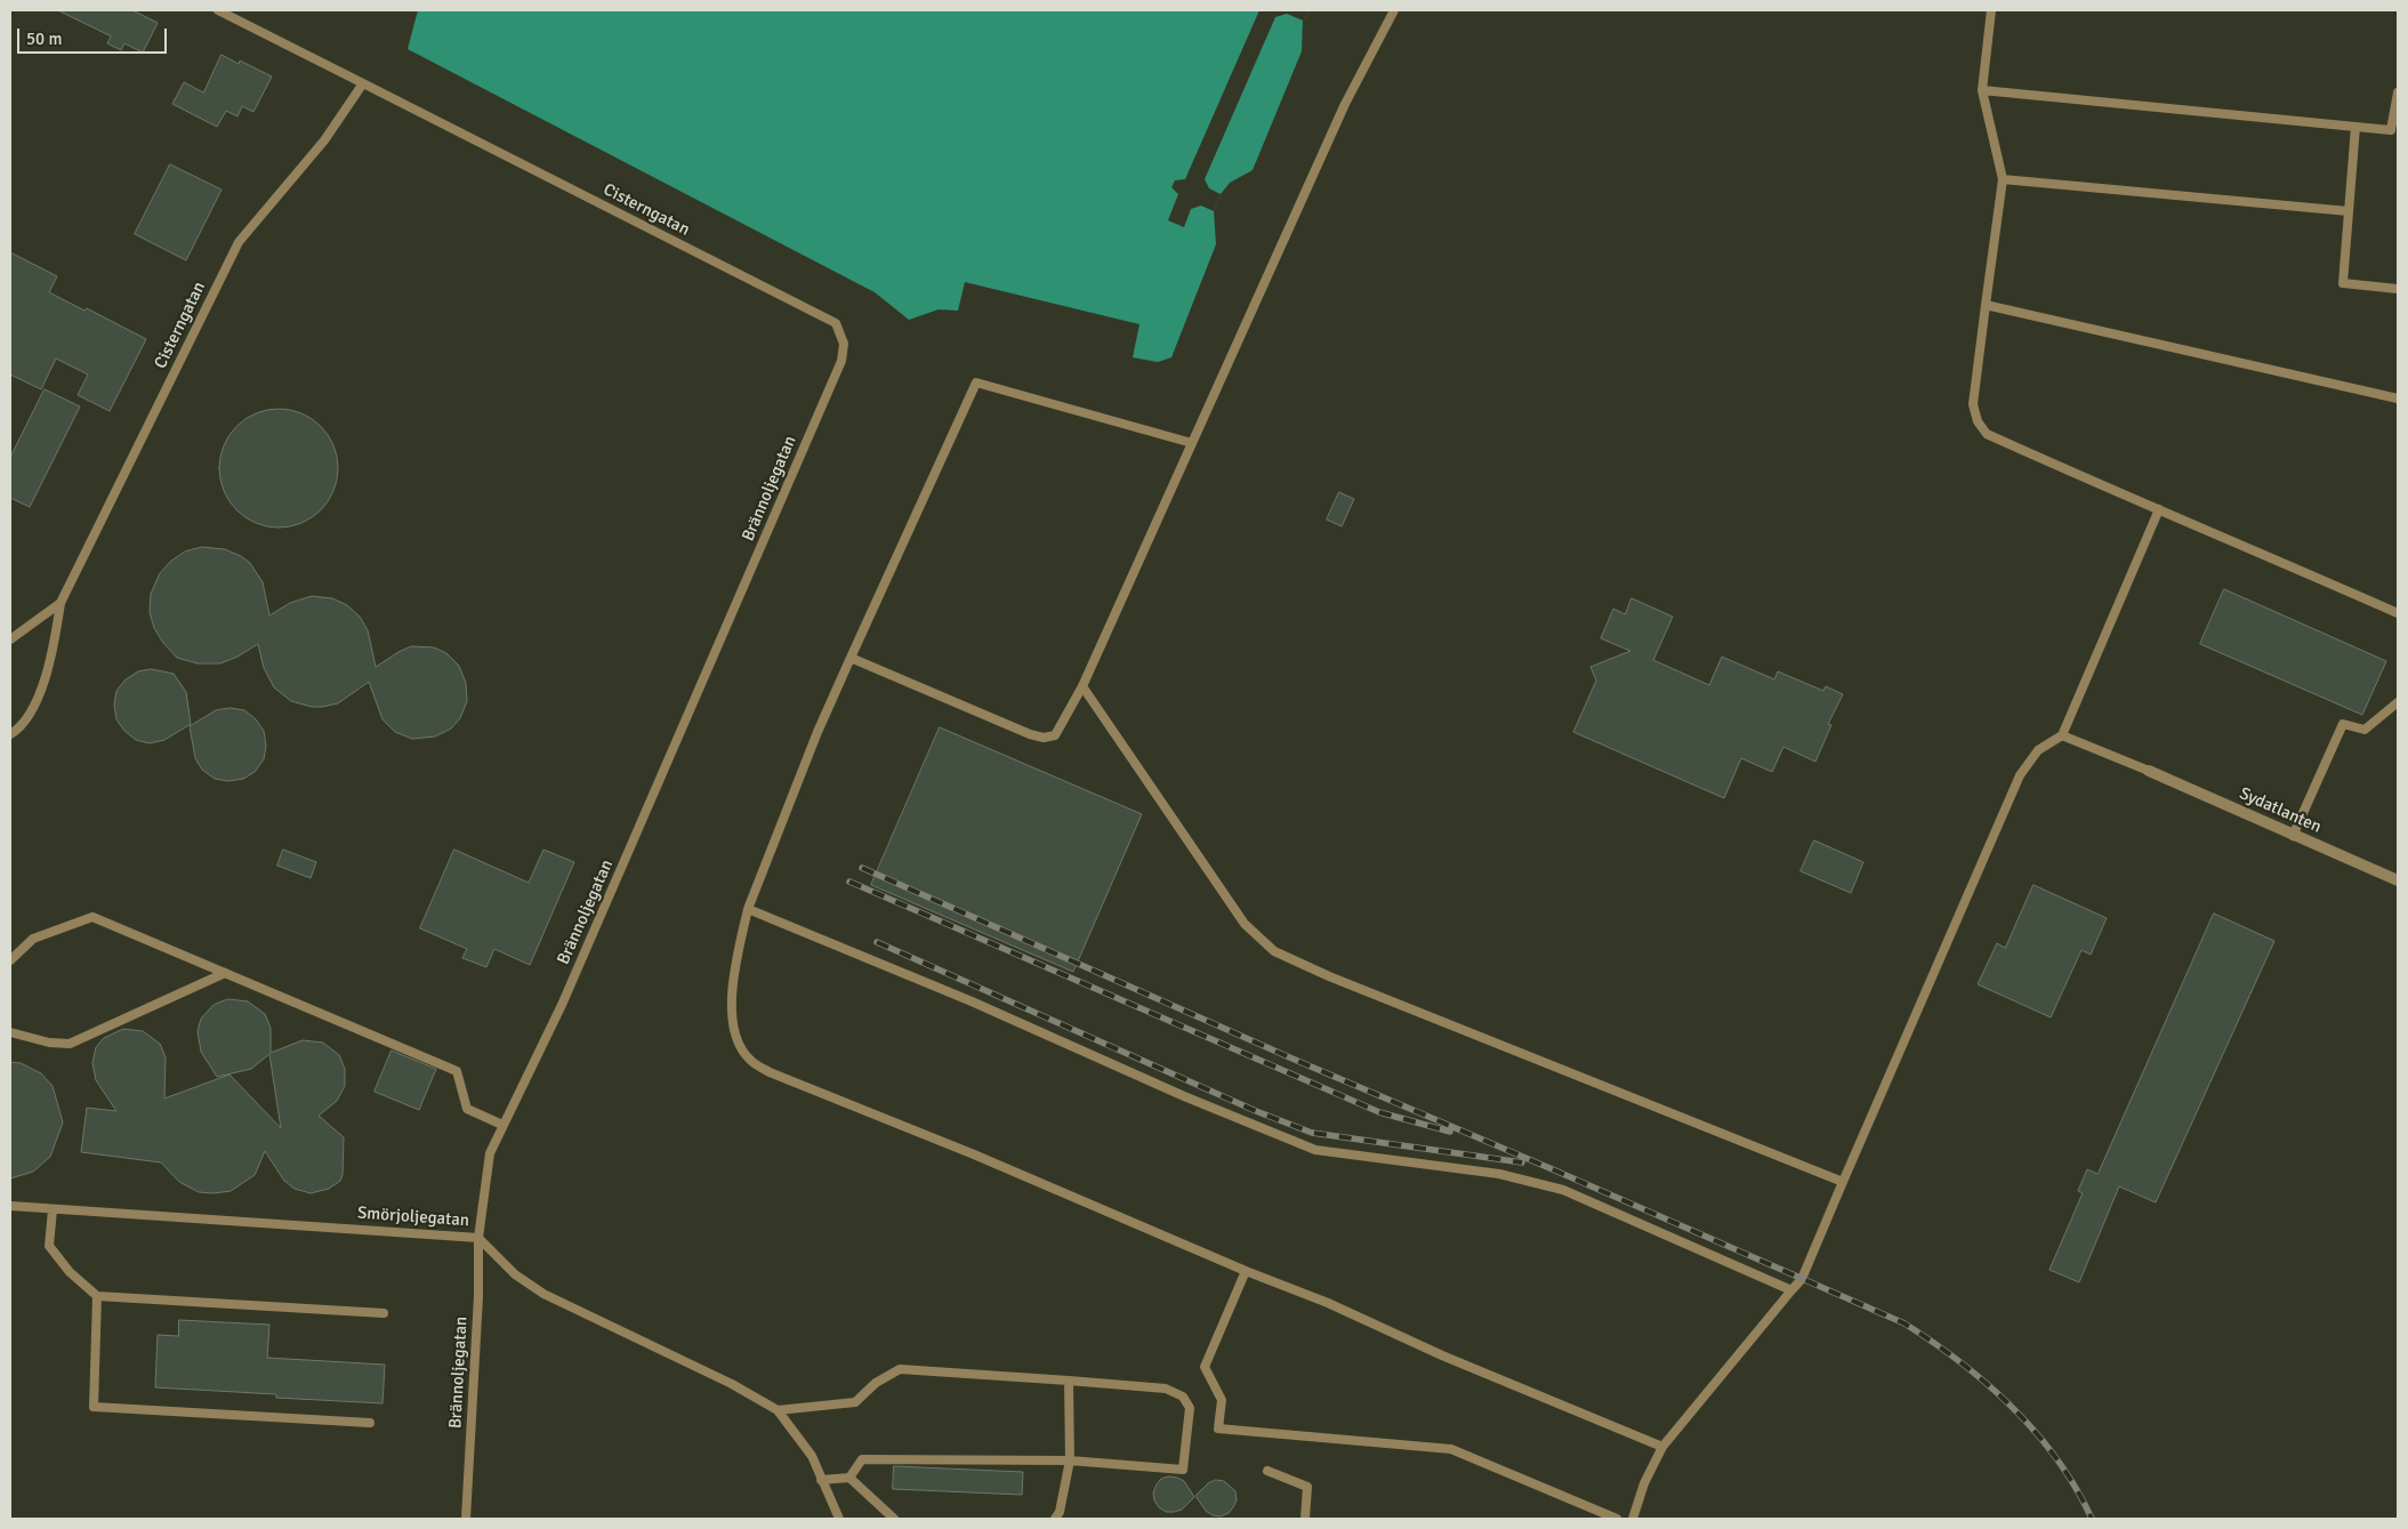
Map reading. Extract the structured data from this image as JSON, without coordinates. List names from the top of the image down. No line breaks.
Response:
{"streets":{"street":["Sydatlanten"],"lane":["Cisterngatan","Brännoljegatan","Smörjoljegatan"]},"crossings":[["Cisterngatan","Brännoljegatan"],["Brännoljegatan","Smörjoljegatan"]],"scale_bar":"50 m"}
